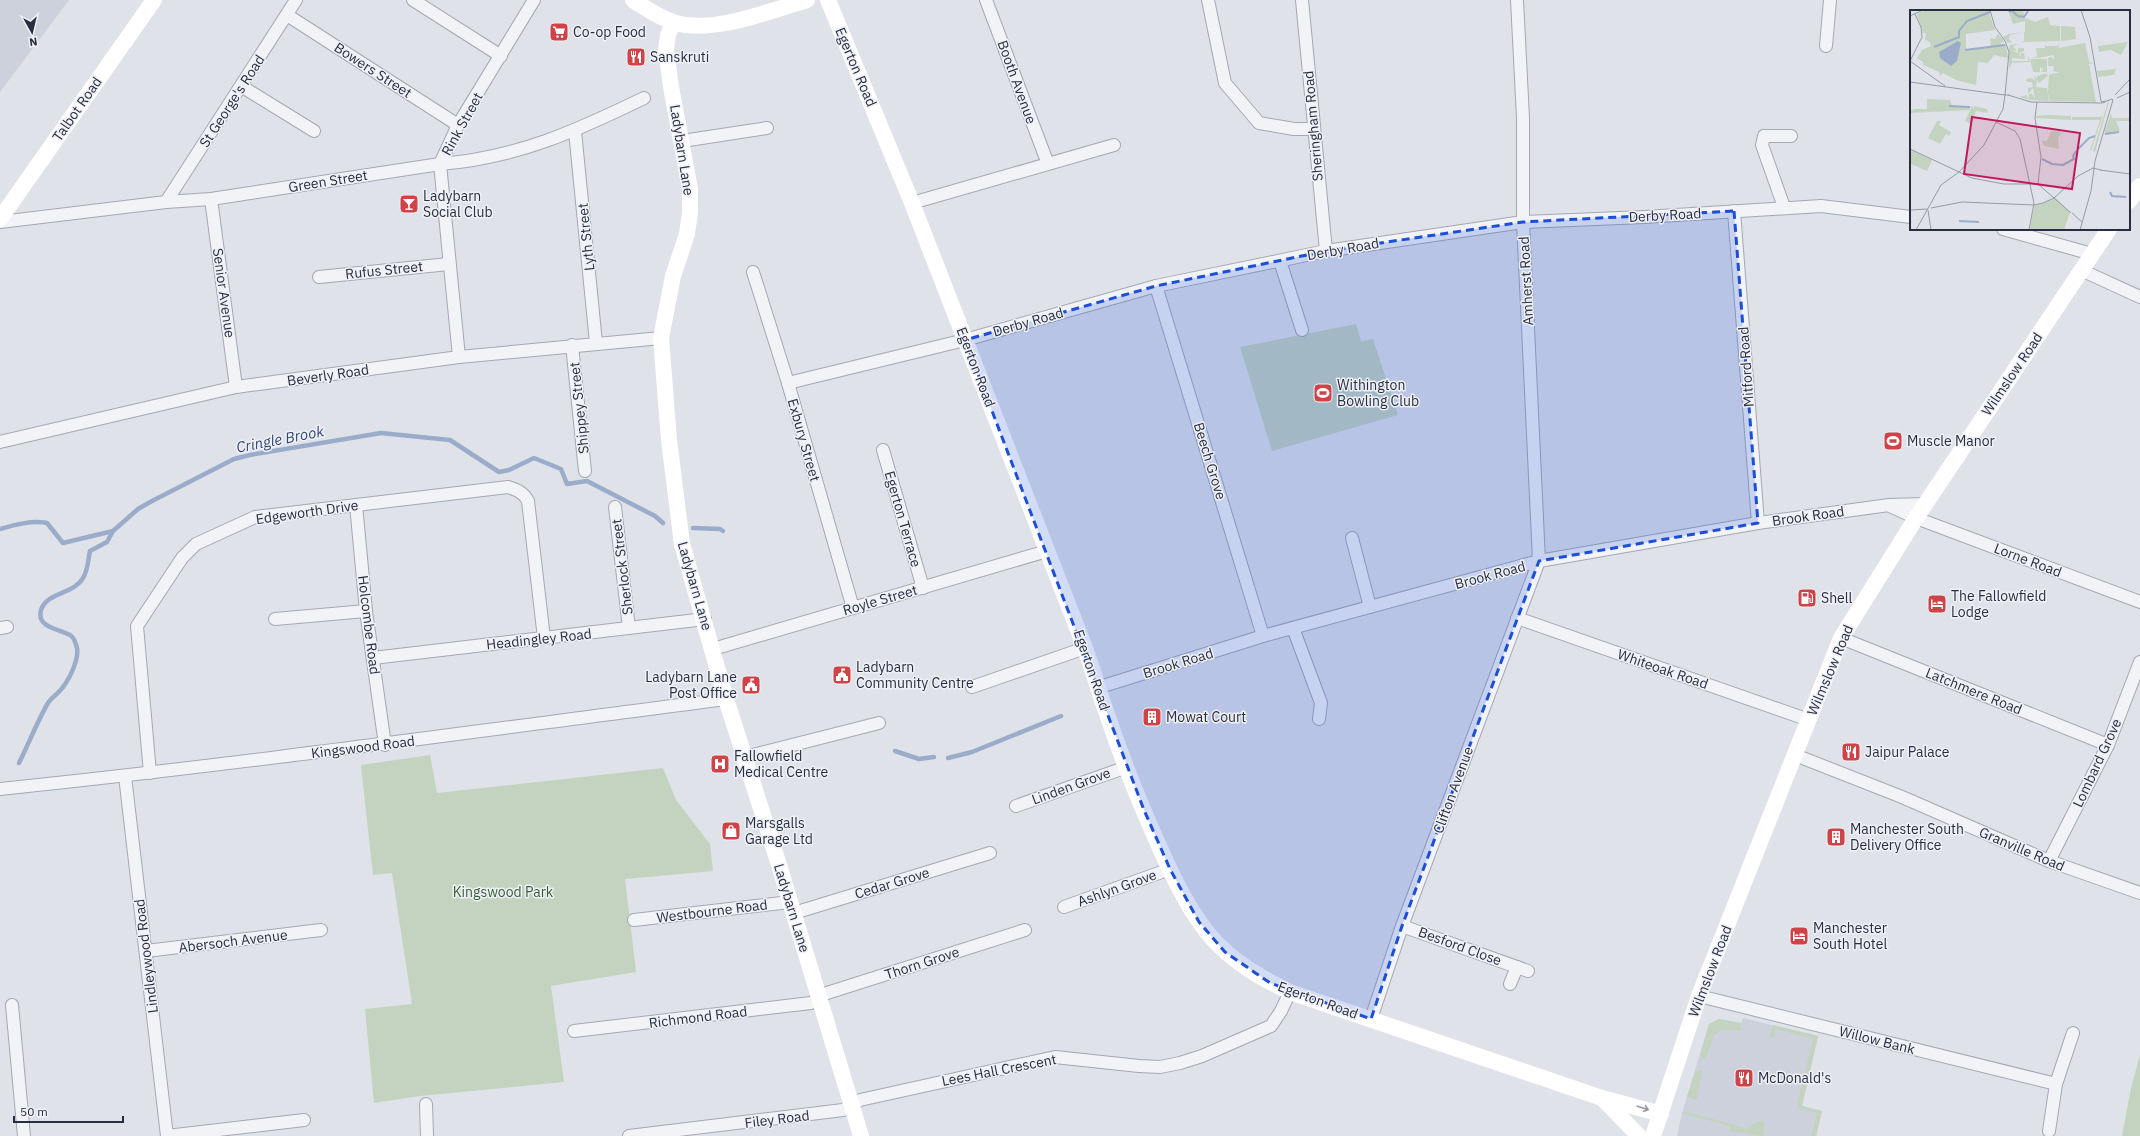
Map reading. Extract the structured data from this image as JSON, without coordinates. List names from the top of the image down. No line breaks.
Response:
{"streets":{"street":["Egerton Road","Bowers Street","Booth Avenue","St George's Road","Talbot Road","Rink Street","Sheringham Road","Ladybarn Lane","Green Street","Derby Road","Lyth Street","Rufus Street","Amherst Road","Senior Avenue","Mitford Road","Wilmslow Road","Beverly Road","Shippey Street","Exbury Street","Beech Grove","Edgeworth Drive","Brook Road","Egerton Terrace","Lorne Road","Sherlock Street","Royle Street","Holcombe Road","Headingley Road","Whiteoak Road","Latchmere Road","Kingswood Road","Lombard Grove","Linden Grove","Clifton Avenue","Granville Road","Cedar Grove","Ashlyn Grove","Westbourne Road","Abersoch Avenue","Besford Close","Lindleywood Road","Thorn Grove","Richmond Road","Willow Bank","Lees Hall Crescent","Filey Road"]},"crossings":[["Egerton Road","Derby Road"],["Egerton Road","Wilmslow Road"],["Egerton Road","Brook Road"],["Egerton Road","Royle Street"],["Egerton Road","Linden Grove"],["Egerton Road","Clifton Avenue"],["Egerton Road","Ashlyn Grove"],["Egerton Road","Lees Hall Crescent"],["Bowers Street","St George's Road"],["Bowers Street","Rink Street"],["St George's Road","Green Street"],["Talbot Road","Green Street"],["Rink Street","Green Street"],["Rink Street","Rufus Street"],["Rink Street","Beverly Road"],["Sheringham Road","Derby Road"],["Ladybarn Lane","Beverly Road"],["Ladybarn Lane","Royle Street"],["Ladybarn Lane","Headingley Road"],["Ladybarn Lane","Kingswood Road"],["Ladybarn Lane","Cedar Grove"],["Ladybarn Lane","Westbourne Road"],["Ladybarn Lane","Thorn Grove"],["Ladybarn Lane","Richmond Road"],["Ladybarn Lane","Lees Hall Crescent"],["Ladybarn Lane","Filey Road"],["Green Street","Lyth Street"],["Green Street","Senior Avenue"],["Derby Road","Amherst Road"],["Derby Road","Mitford Road"],["Derby Road","Exbury Street"],["Derby Road","Beech Grove"],["Lyth Street","Beverly Road"],["Amherst Road","Brook Road"],["Amherst Road","Clifton Avenue"],["Senior Avenue","Beverly Road"],["Mitford Road","Brook Road"],["Wilmslow Road","Brook Road"],["Wilmslow Road","Lorne Road"],["Wilmslow Road","Whiteoak Road"],["Wilmslow Road","Latchmere Road"],["Wilmslow Road","Granville Road"],["Wilmslow Road","Willow Bank"],["Beverly Road","Shippey Street"],["Exbury Street","Royle Street"],["Beech Grove","Brook Road"],["Edgeworth Drive","Holcombe Road"],["Edgeworth Drive","Headingley Road"],["Edgeworth Drive","Kingswood Road"],["Brook Road","Clifton Avenue"],["Egerton Terrace","Royle Street"],["Sherlock Street","Headingley Road"],["Holcombe Road","Headingley Road"],["Holcombe Road","Kingswood Road"],["Whiteoak Road","Clifton Avenue"],["Latchmere Road","Lombard Grove"],["Kingswood Road","Lindleywood Road"],["Lombard Grove","Granville Road"],["Clifton Avenue","Besford Close"],["Cedar Grove","Westbourne Road"],["Abersoch Avenue","Lindleywood Road"],["Thorn Grove","Richmond Road"],["Lees Hall Crescent","Filey Road"]],"water":["Cringle Brook"],"parks":["Kingswood Park"],"places":{"supermarket":["Co-op Food"],"restaurant":["Sanskruti","Jaipur Palace","McDonald's"],"bar":["Ladybarn Social Club"],"sports":["Withington Bowling Club","Muscle Manor"],"fuel station":["Shell"],"hotel":["The Fallowfield Lodge","Manchester South Hotel"],"public building":["Ladybarn Community Centre","Ladybarn Lane Post Office"],"building":["Mowat Court","Manchester South Delivery Office"],"hospital":["Fallowfield Medical Centre"],"shop":["Marsgalls Garage Ltd"]},"scale_bar":"50 m","north":"bottom"}
